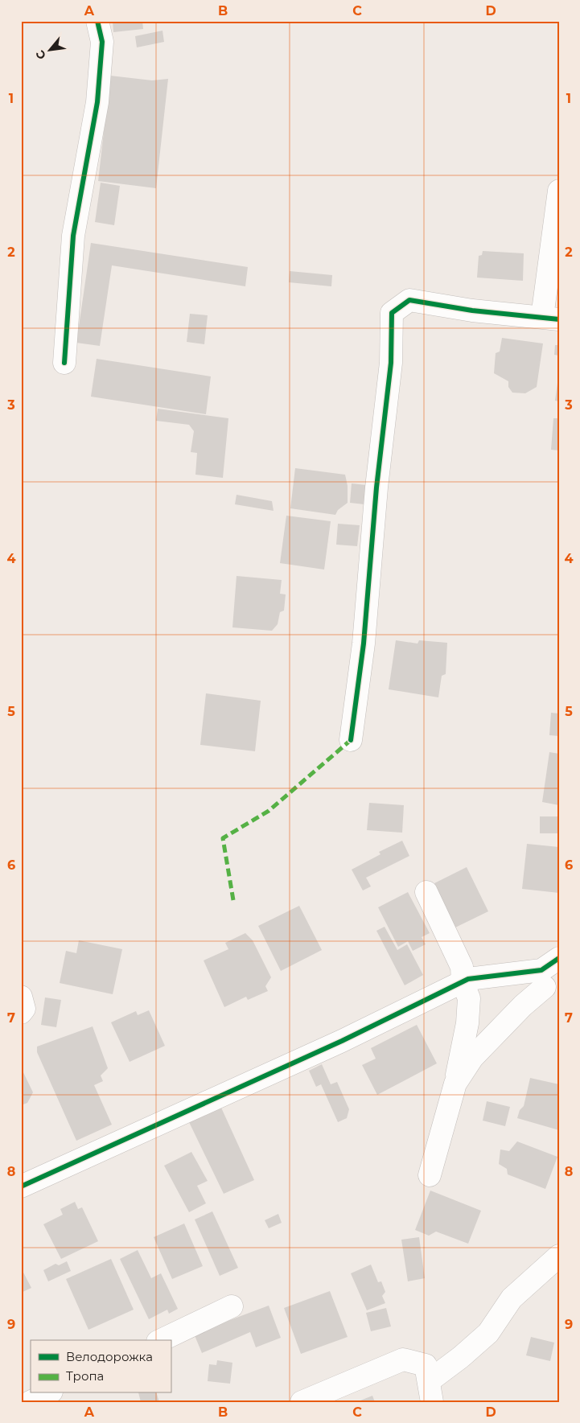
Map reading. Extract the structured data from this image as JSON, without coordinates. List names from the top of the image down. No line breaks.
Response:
{"legend":["Велодорожка","Тропа"],"north":"bottom left","grid":{"columns":["A","B","C","D"],"rows":["1","2","3","4","5","6","7","8","9"]}}
